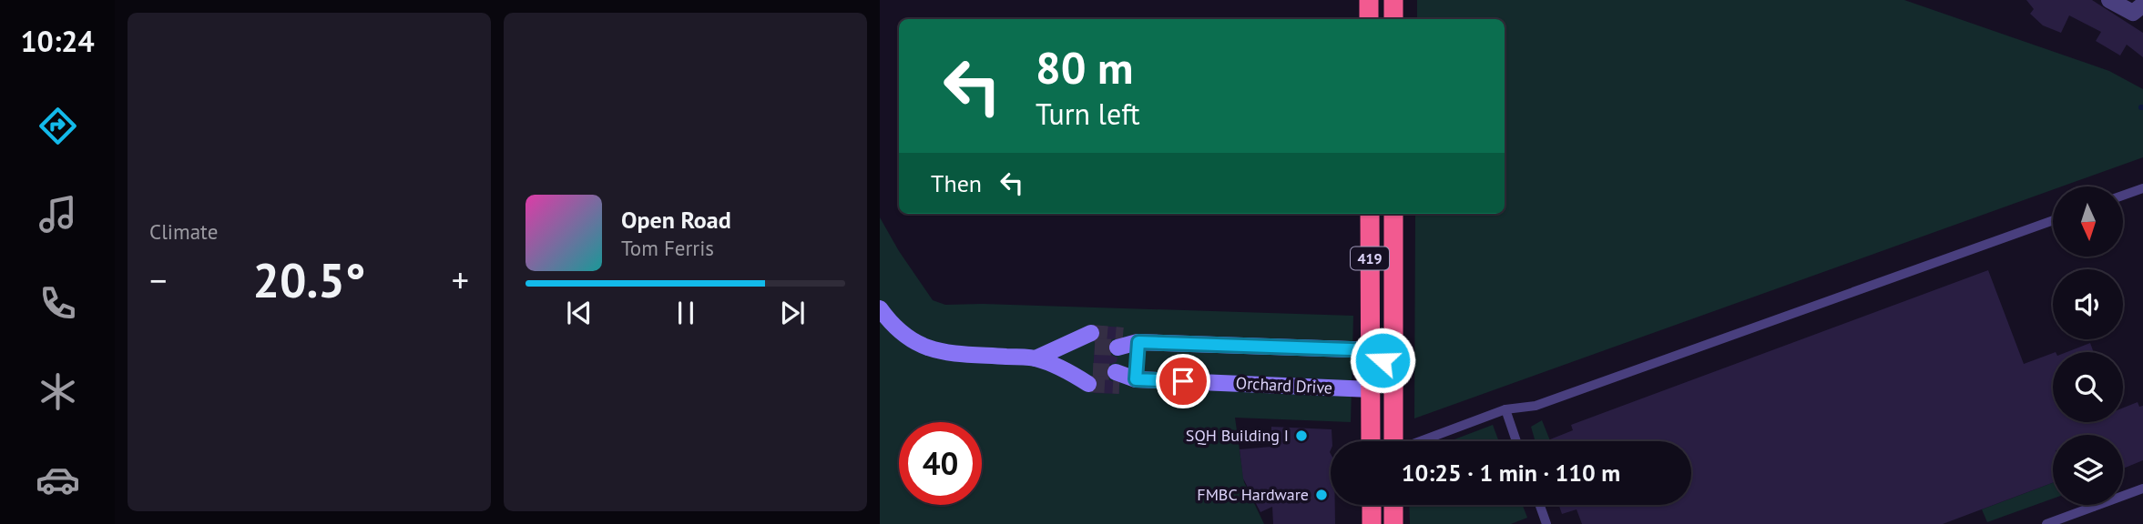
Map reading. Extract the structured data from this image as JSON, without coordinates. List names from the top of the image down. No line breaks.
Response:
{"streets":{"highway":["419"],"street":["Orchard Drive"]},"crossings":[["419","Orchard Drive"]],"places":["SQH Building I","FMBC Hardware"],"north":"bottom","page":{"tabs":"10:24","tile":"Climate","turn":["80 m","Turn left"],"then":"Then","song":["Open Road","Tom Ferris"],"heat":["−","20.5°","+"],"limit":"40","trip":"10:25 · 1 min · 110 m"}}
